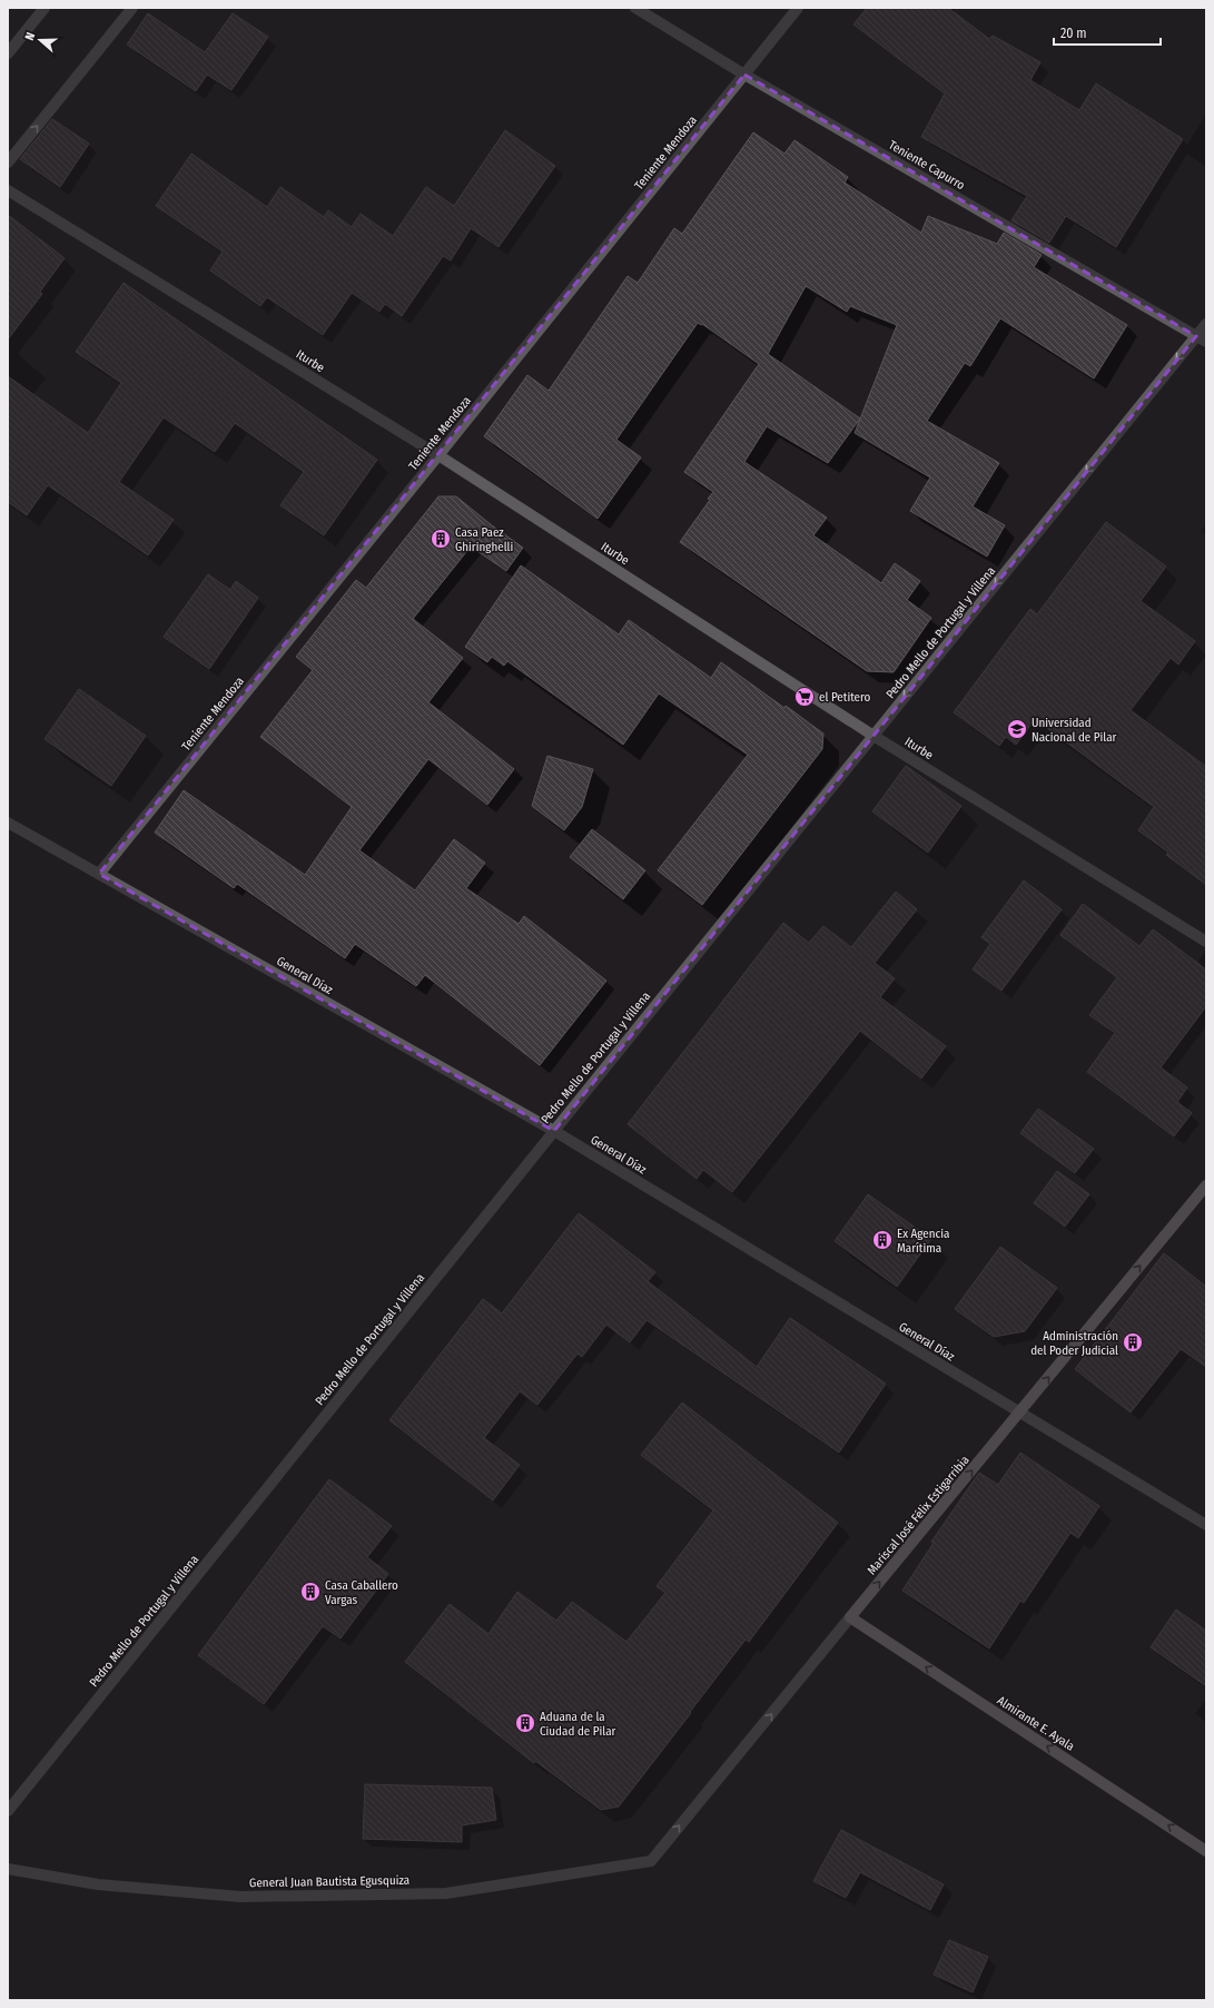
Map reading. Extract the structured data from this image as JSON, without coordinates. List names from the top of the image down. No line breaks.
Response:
{"streets":{"main road":["Mariscal José Félix Estigarribia","Almirante E. Ayala"],"street":["Teniente Mendoza","Teniente Capurro","Iturbe","Pedro Mello de Portugal y Villena","General Díaz","General Juan Bautista Egusquiza"]},"crossings":[["Teniente Mendoza","Teniente Capurro"],["Teniente Mendoza","Iturbe"],["Teniente Mendoza","General Díaz"],["Teniente Capurro","Pedro Mello de Portugal y Villena"],["Iturbe","Pedro Mello de Portugal y Villena"],["Pedro Mello de Portugal y Villena","General Díaz"],["General Díaz","Mariscal José Félix Estigarribia"],["Mariscal José Félix Estigarribia","Almirante E. Ayala"],["Mariscal José Félix Estigarribia","General Juan Bautista Egusquiza"]],"one_way":["Mariscal José Félix Estigarribia","Almirante E. Ayala"],"places":{"building":["Casa Paez Ghiringhelli","Ex Agencia Marítima","Administración del Poder Judicial","Casa Caballero Vargas","Aduana de la Ciudad de Pilar"],"supermarket":["el Petitero"],"school or university":["Universidad Nacional de Pilar"]},"scale_bar":"20 m","north":"left"}
